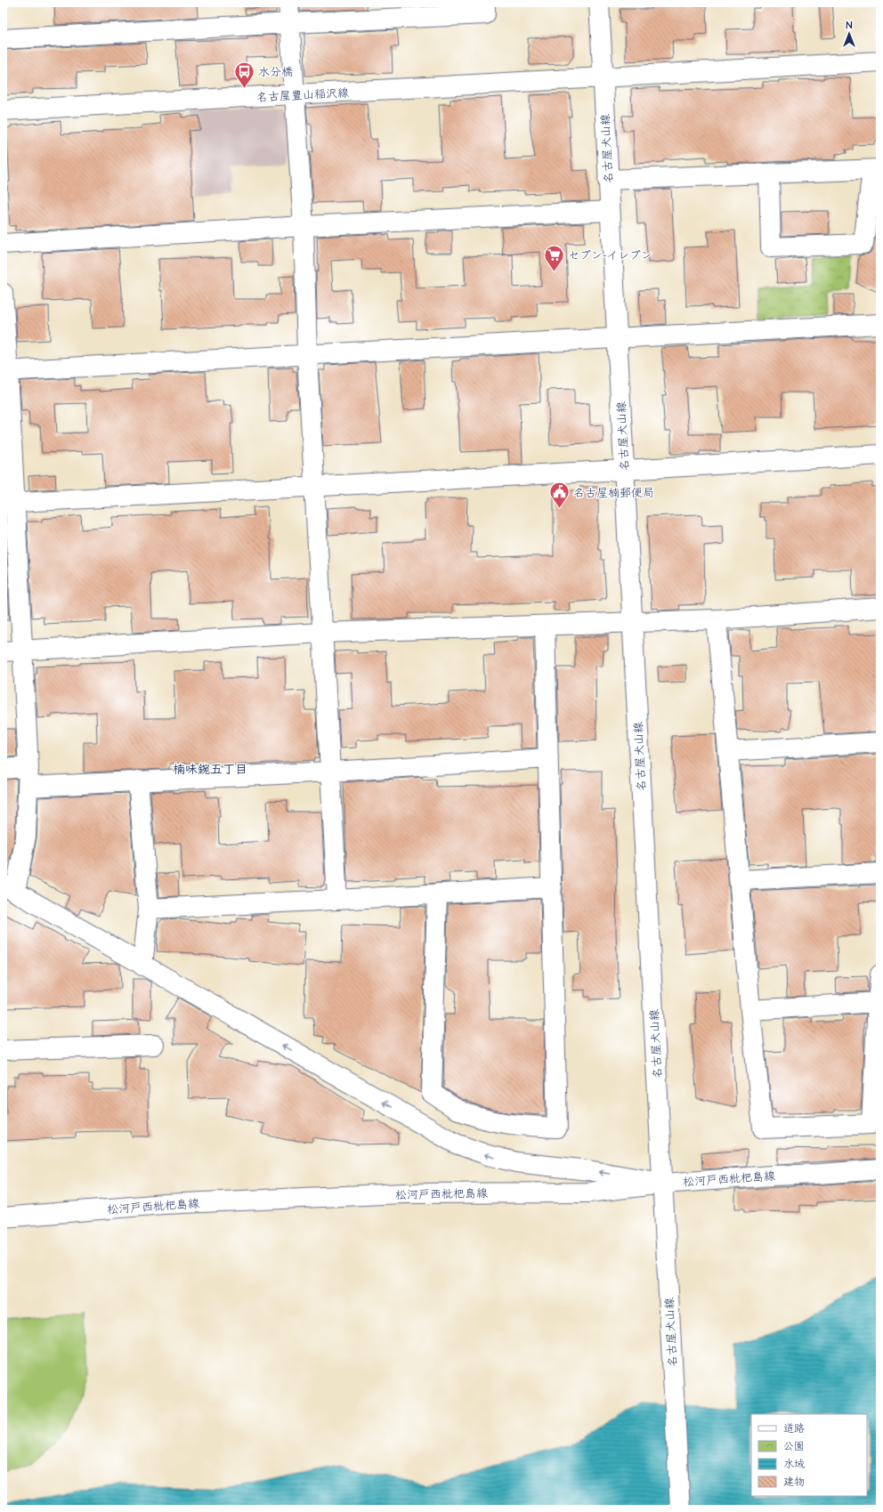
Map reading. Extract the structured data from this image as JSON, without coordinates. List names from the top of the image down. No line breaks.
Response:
{"streets":{"street":["名古屋豊山稲沢線","名古屋犬山線","松河戸西枇杷島線"]},"crossings":[["名古屋豊山稲沢線","名古屋犬山線"],["名古屋犬山線","松河戸西枇杷島線"]],"districts":["楠味鋺五丁目"],"places":{"bus stop":["水分橋"],"supermarket":["セブン-イレブン"],"public building":["名古屋楠郵便局"]},"legend":["道路","公園","水域","建物"],"north":"top"}
